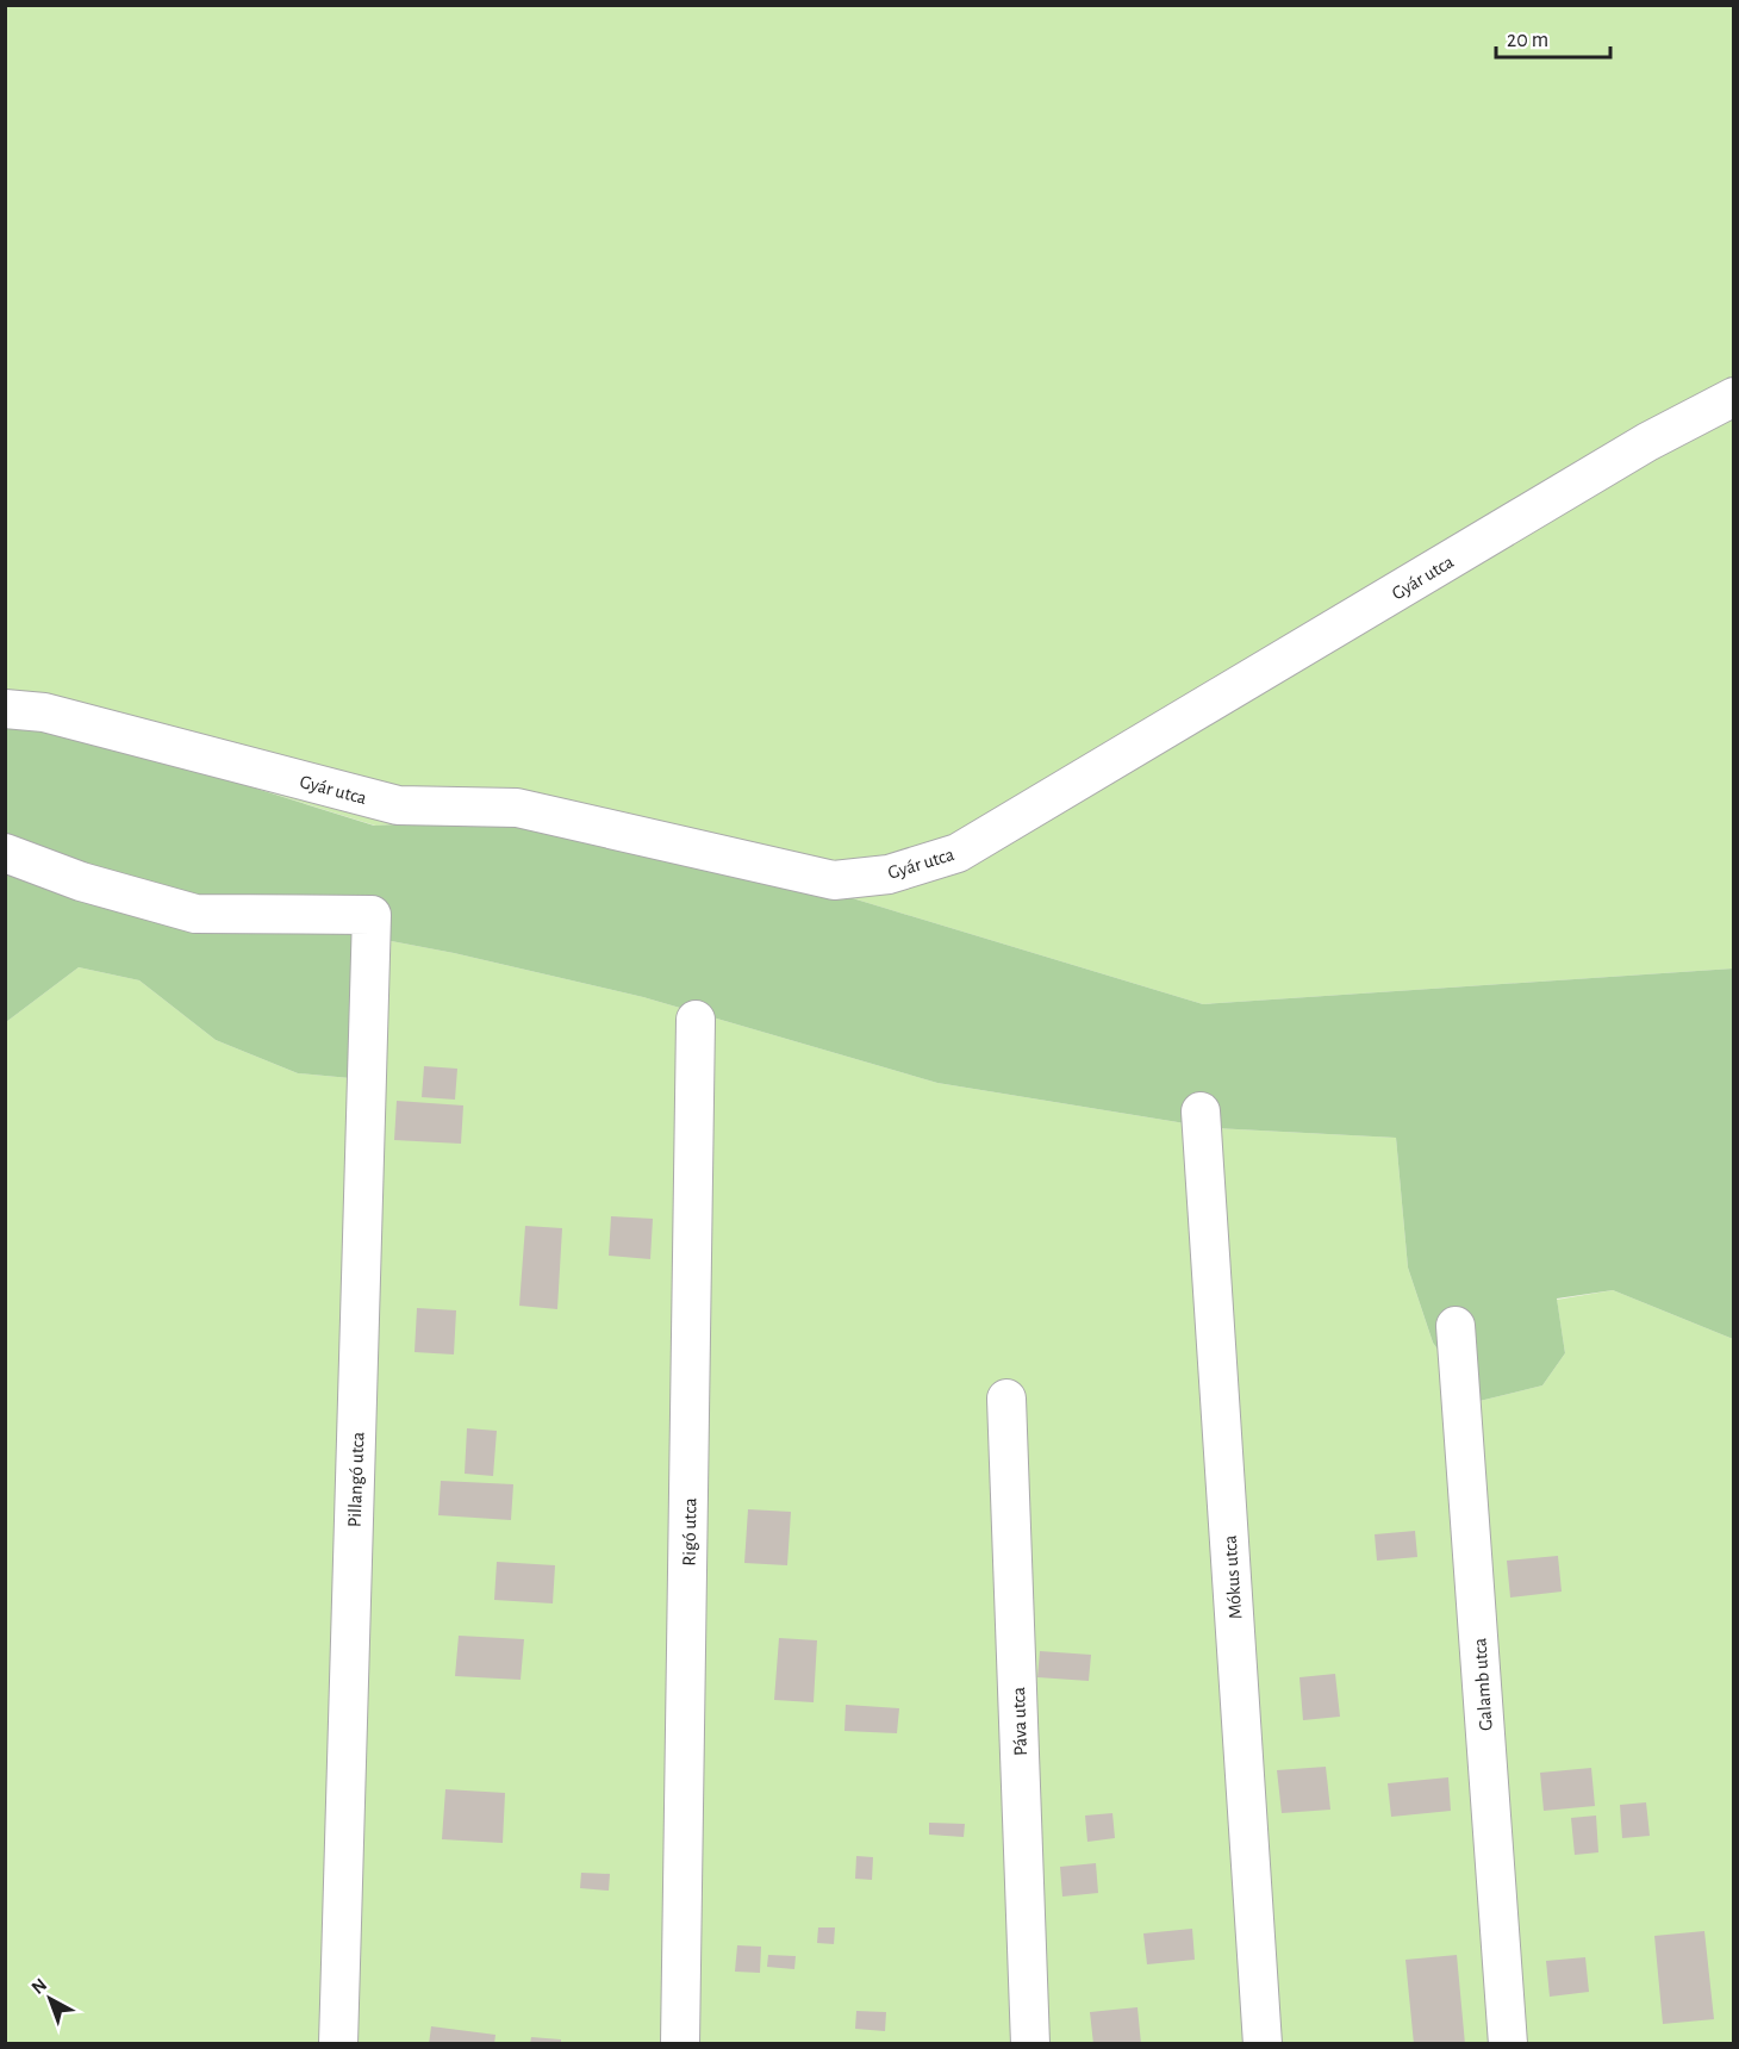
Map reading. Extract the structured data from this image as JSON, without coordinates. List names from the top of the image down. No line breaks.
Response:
{"streets":{"street":["Gyár utca","Pillangó utca","Rigó utca","Mókus utca","Galamb utca","Páva utca"]},"scale_bar":"20 m","north":"top left"}
